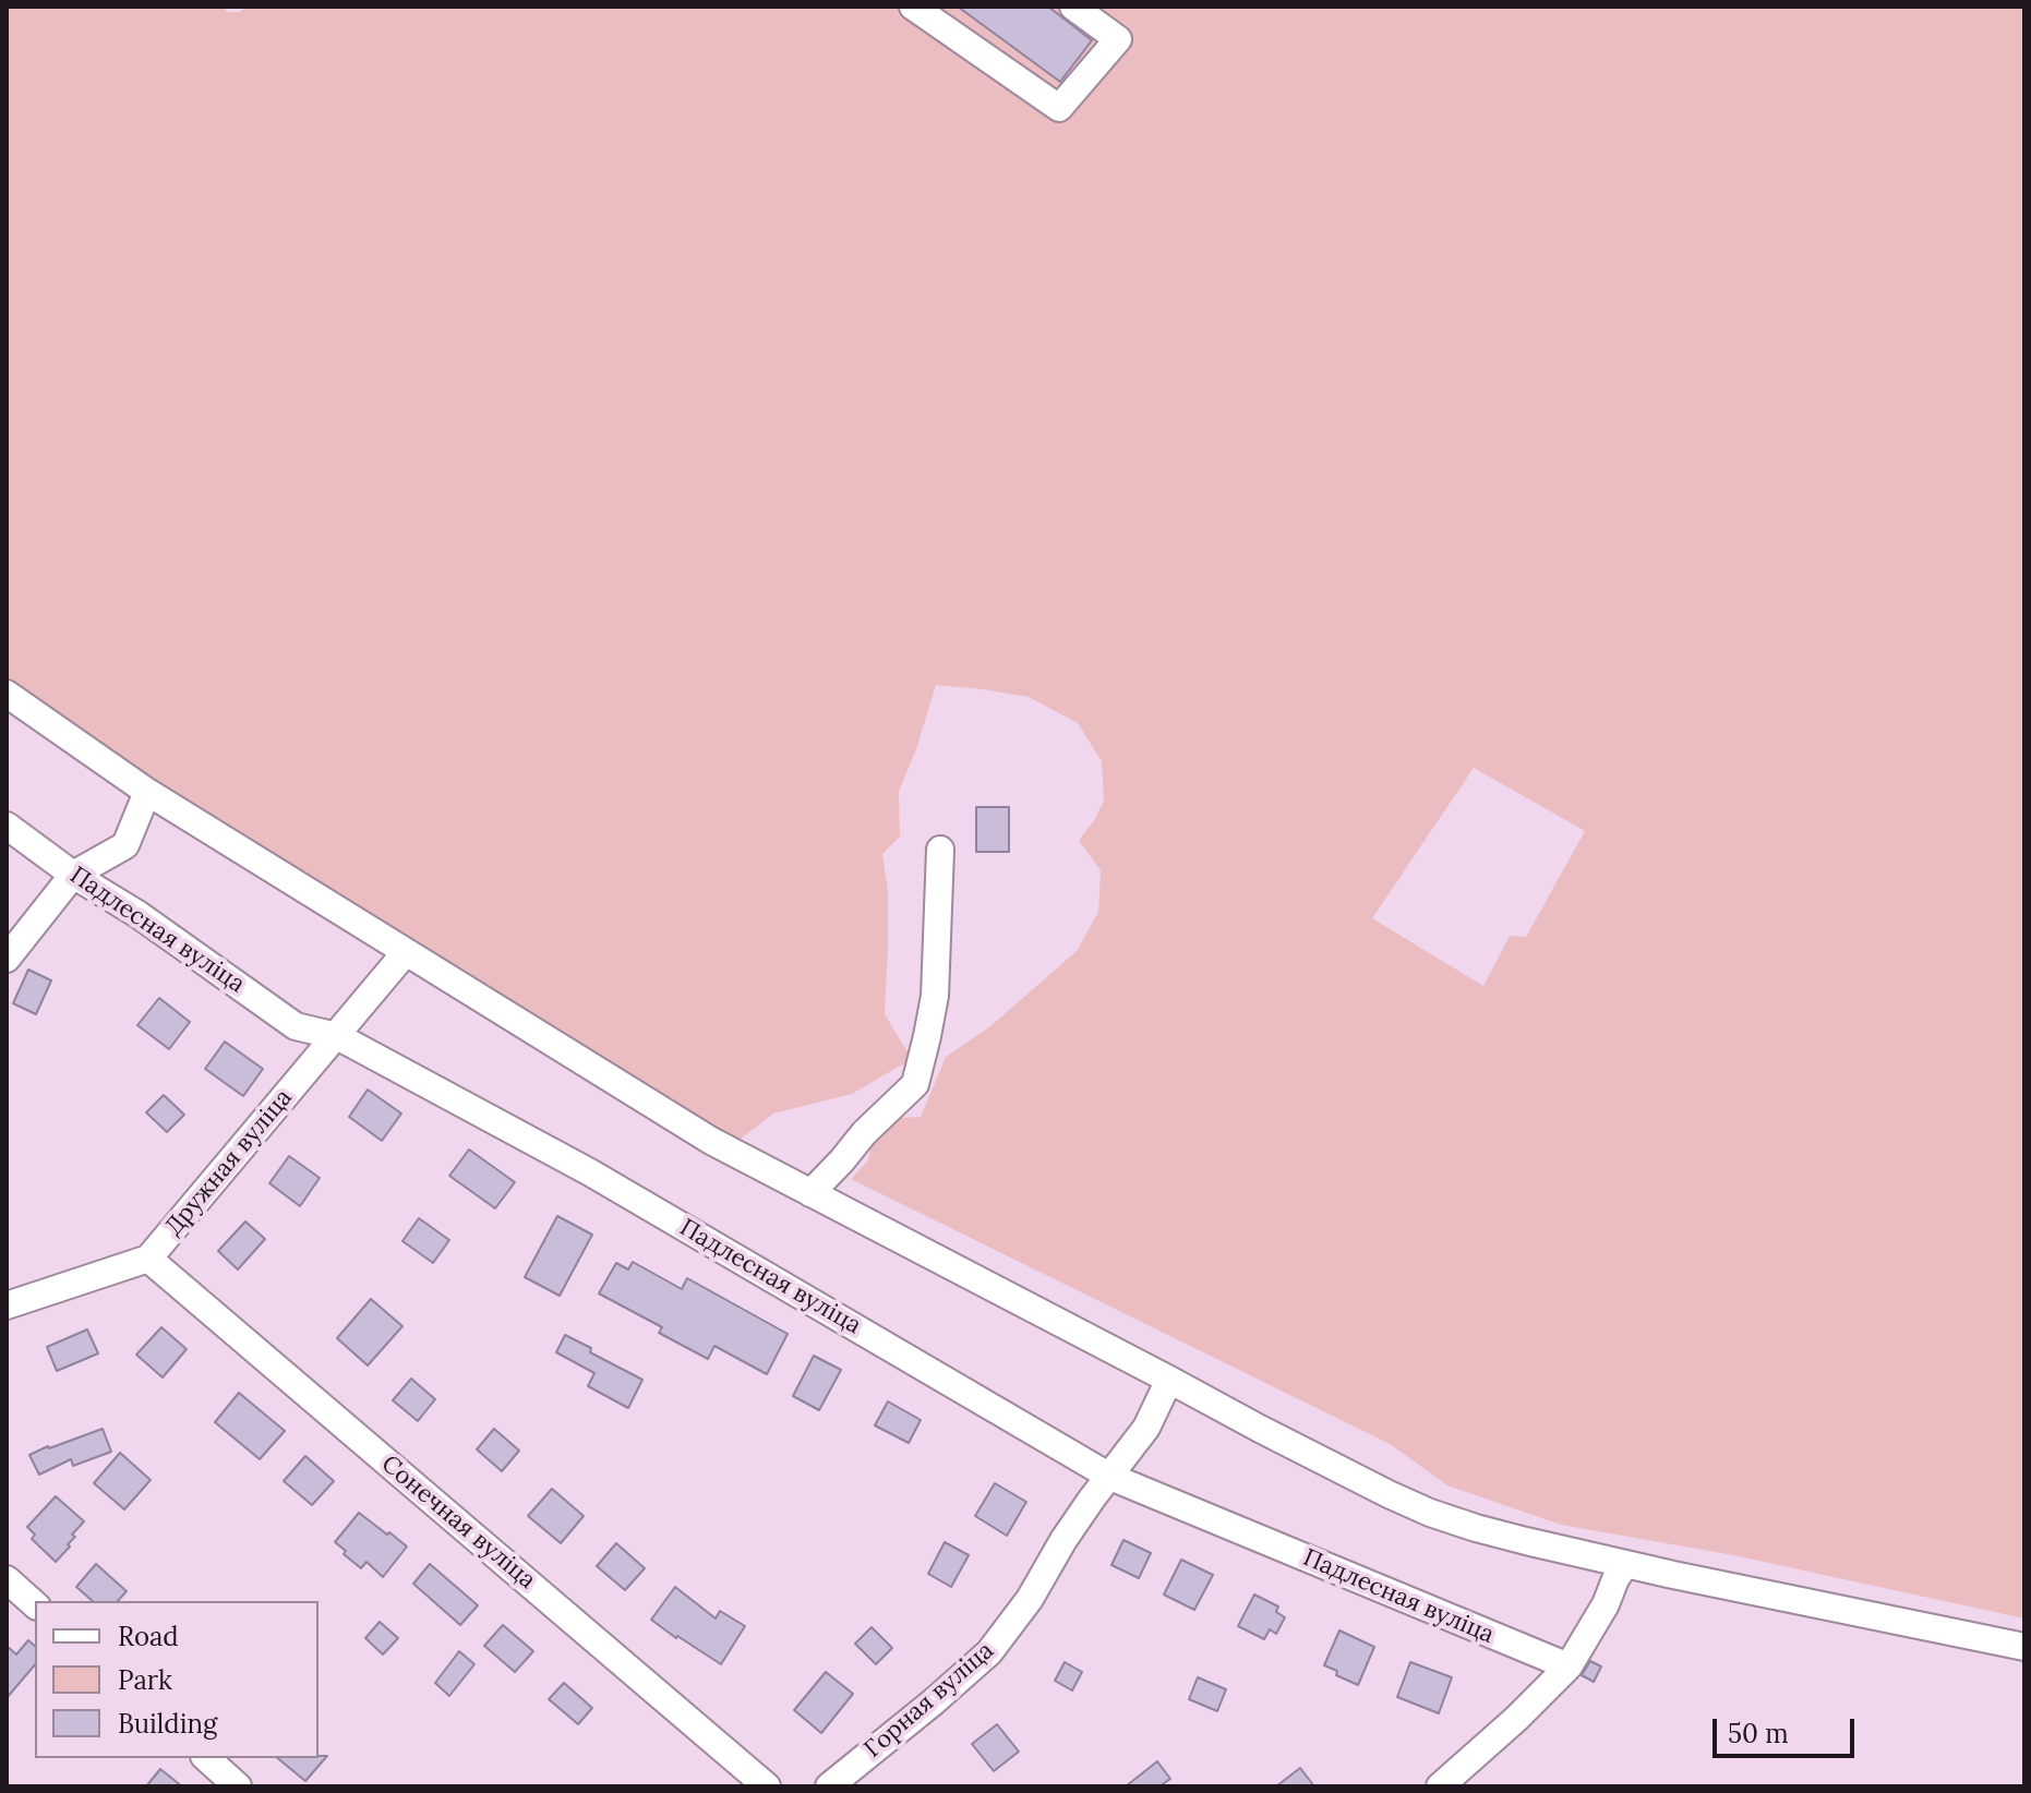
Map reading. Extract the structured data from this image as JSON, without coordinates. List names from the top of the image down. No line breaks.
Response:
{"streets":{"street":["Падлесная вуліца","Дружная вуліца","Сонечная вуліца","Горная вуліца"]},"crossings":[["Падлесная вуліца","Дружная вуліца"],["Падлесная вуліца","Горная вуліца"],["Дружная вуліца","Сонечная вуліца"]],"legend":["Road","Park","Building"],"scale_bar":"50 m"}
